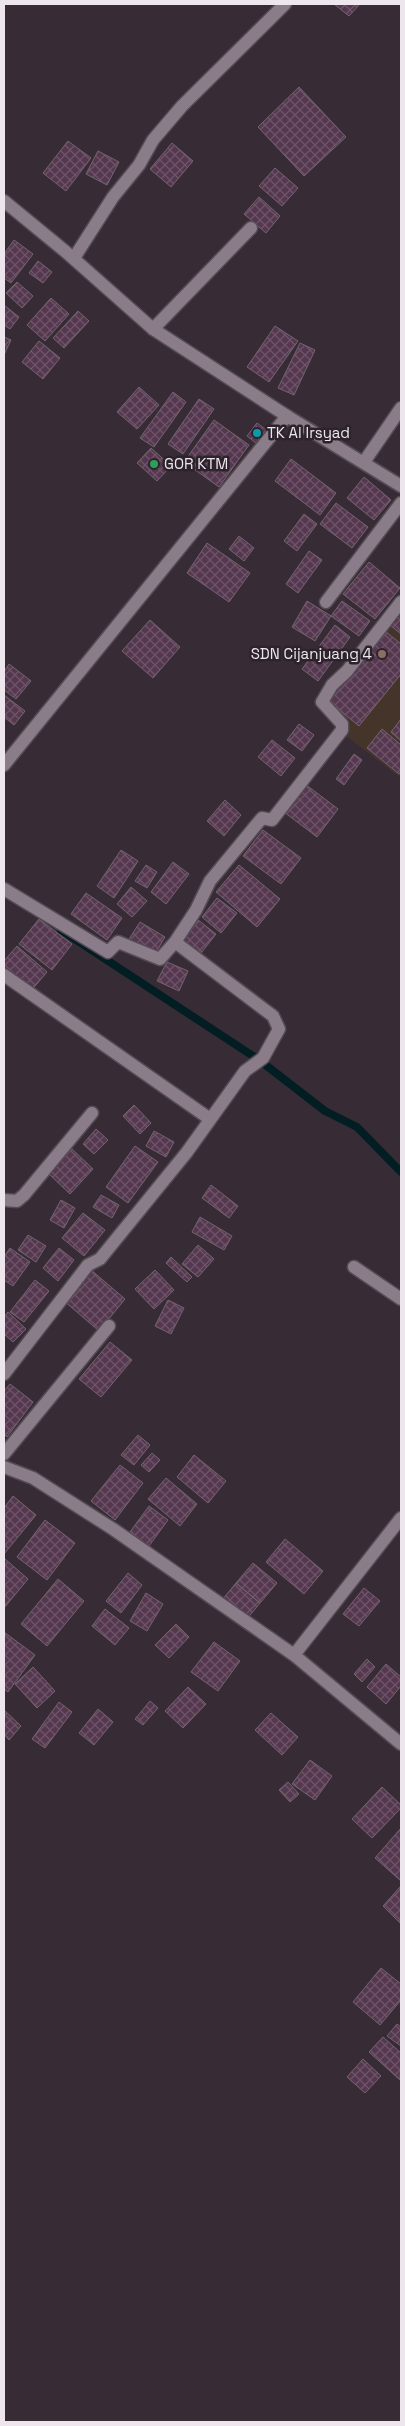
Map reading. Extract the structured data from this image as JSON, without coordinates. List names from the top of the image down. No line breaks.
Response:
{"places":["TK Al Irsyad","GOR KTM","SDN Cijanjuang 4"]}
